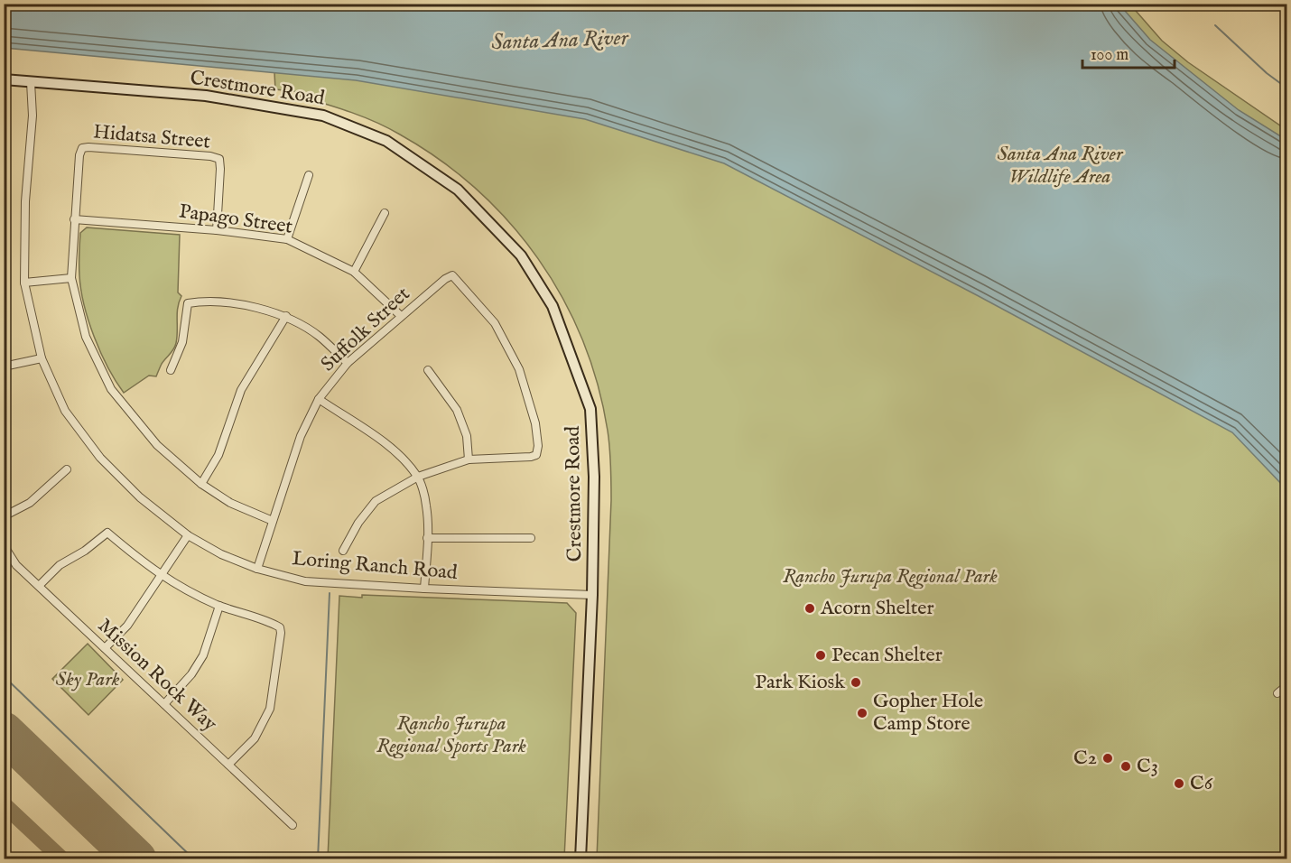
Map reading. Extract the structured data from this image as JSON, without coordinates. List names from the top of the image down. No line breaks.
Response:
{"streets":{"street":["Crestmore Road","Hidatsa Street","Papago Street","Suffolk Street","Loring Ranch Road","Mission Rock Way"]},"crossings":[["Crestmore Road","Loring Ranch Road"],["Hidatsa Street","Papago Street"],["Papago Street","Suffolk Street"],["Suffolk Street","Loring Ranch Road"]],"water":["Santa Ana River"],"parks":["Santa Ana River Wildlife Area","Rancho Jurupa Regional Park","Sky Park","Rancho Jurupa Regional Sports Park"],"places":["Acorn Shelter","Pecan Shelter","Park Kiosk","Gopher Hole Camp Store","C2","C3","C6"],"scale_bar":"100 m"}
